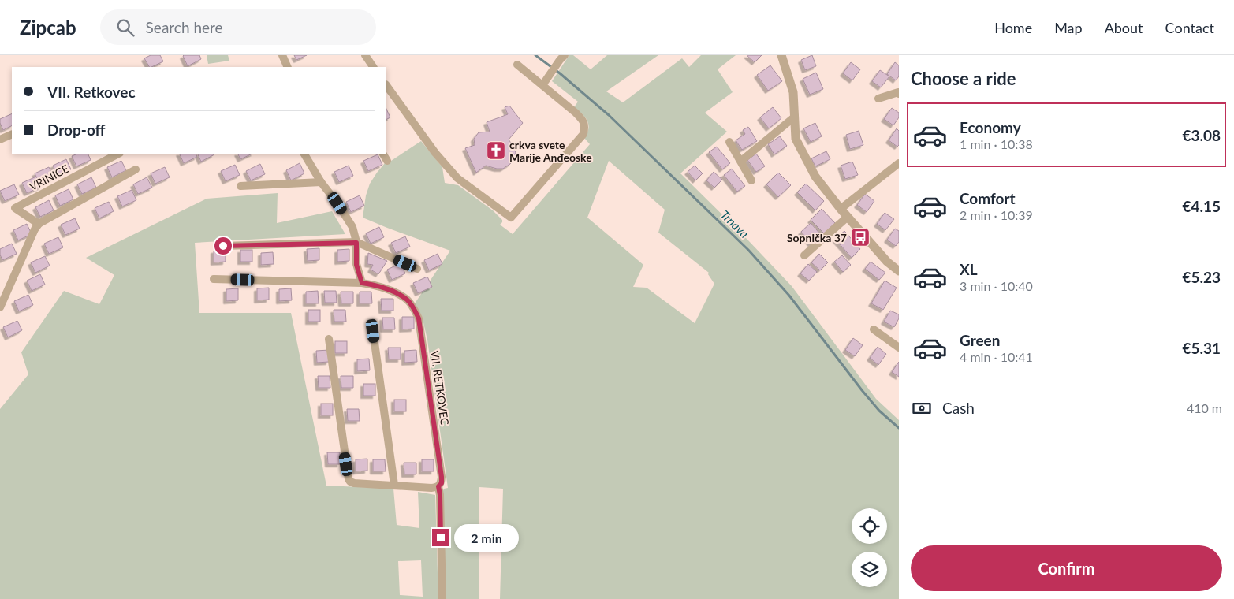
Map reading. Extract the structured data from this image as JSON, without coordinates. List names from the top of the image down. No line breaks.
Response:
{"streets":{"street":["VRINICE","VII. RETKOVEC"]},"water":["Trnava"],"places":{"church":["crkva svete Marije Anđeoske"],"bus stop":["Sopnička 37"]},"page":{"header":"Zipcab","search":"Search here","nav":["Home","Map","About","Contact"],"heading":"Choose a ride","banner":["VII. Retkovec","Drop-off"],"list":[{"name":"Economy","note":"1 min · 10:38","value":"€3.08"},{"name":"Comfort","note":"2 min · 10:39","value":"€4.15"},{"name":"XL","note":"3 min · 10:40","value":"€5.23"},{"name":"Green","note":"4 min · 10:41","value":"€5.31"}],"pay":["Cash","410 m"],"bubble":"2 min","buttons":"Confirm"}}
